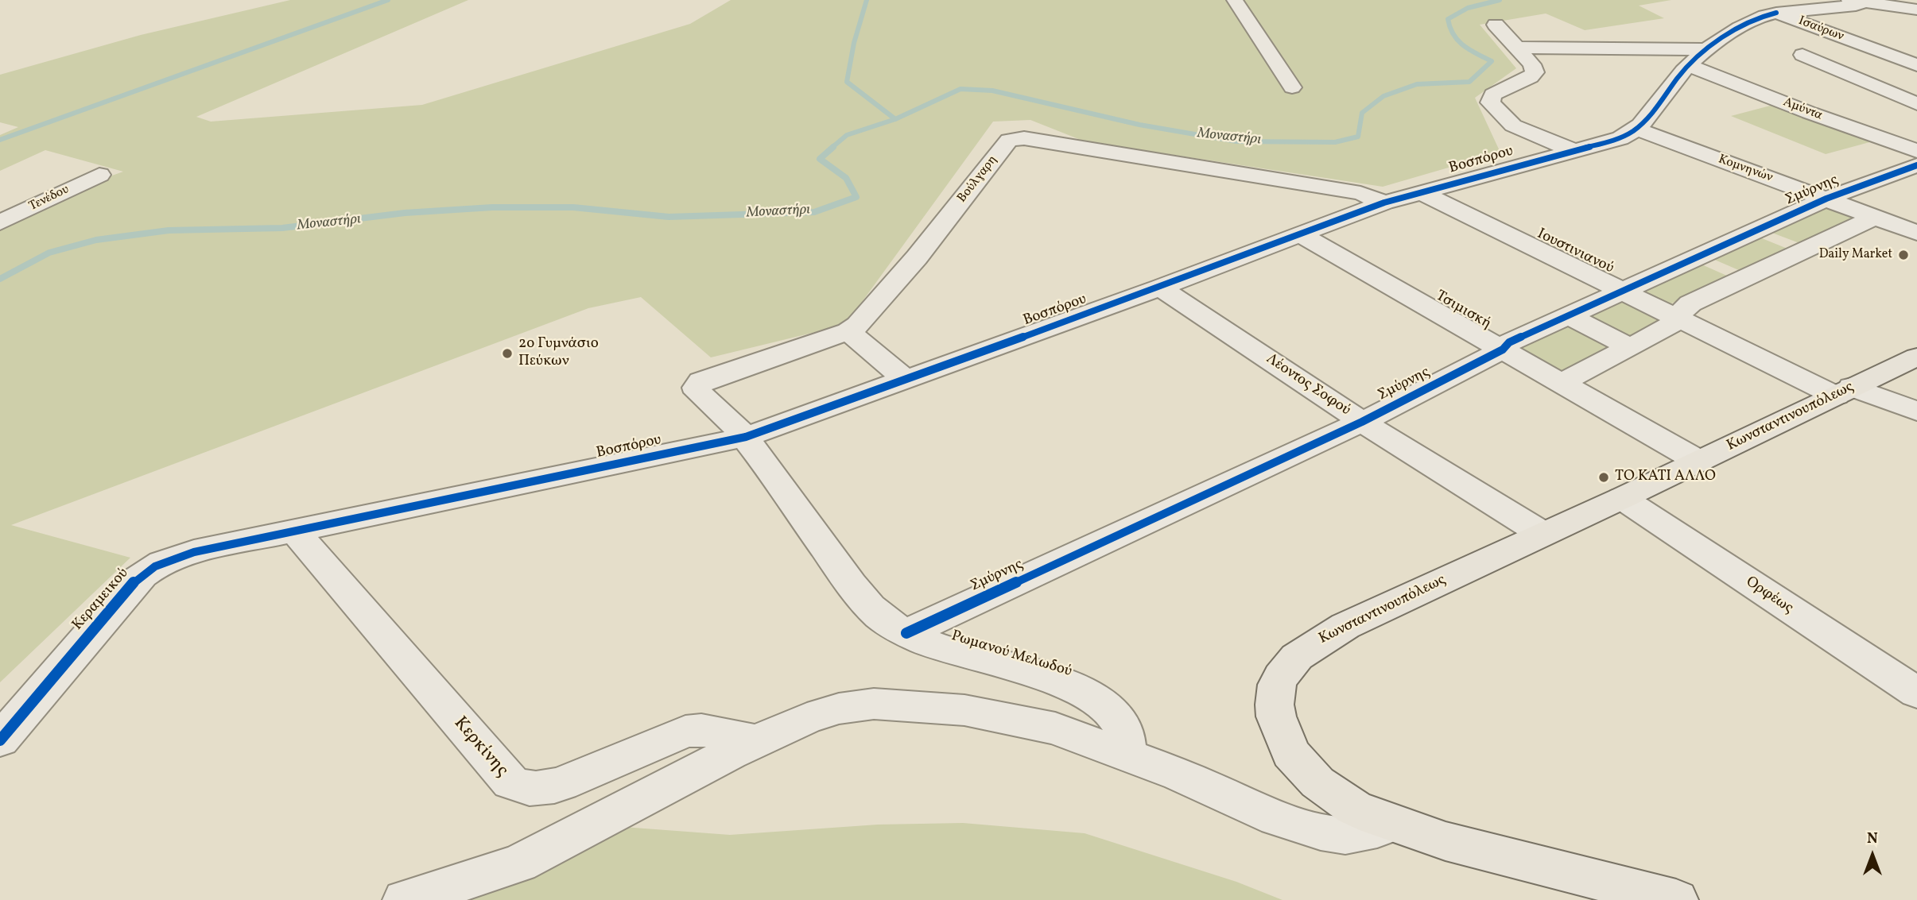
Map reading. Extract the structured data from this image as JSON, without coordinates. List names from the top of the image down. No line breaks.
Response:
{"streets":{"main road":["Κωνσταντινουπόλεως"],"street":["Ισαύρων","Αμύντα","Βοσπόρου","Κομνηνών","Βούλγαρη","Σμύρνης","Τενέδου","Ιουστινιανού","Τσιμισκή","Λέοντος Σοφού","Ορφέως","Κεραμεικού","Ρωμανού Μελωδού","Κερκίνης"]},"crossings":[["Ισαύρων","Βοσπόρου"],["Αμύντα","Βοσπόρου"],["Βοσπόρου","Κομνηνών"],["Βοσπόρου","Βούλγαρη"],["Βοσπόρου","Ιουστινιανού"],["Βοσπόρου","Τσιμισκή"],["Βοσπόρου","Λέοντος Σοφού"],["Βοσπόρου","Κεραμεικού"],["Βοσπόρου","Ρωμανού Μελωδού"],["Βοσπόρου","Κερκίνης"],["Κομνηνών","Σμύρνης"],["Βούλγαρη","Ρωμανού Μελωδού"],["Σμύρνης","Ιουστινιανού"],["Σμύρνης","Τσιμισκή"],["Σμύρνης","Λέοντος Σοφού"],["Σμύρνης","Ρωμανού Μελωδού"],["Ιουστινιανού","Κωνσταντινουπόλεως"],["Τσιμισκή","Κωνσταντινουπόλεως"],["Λέοντος Σοφού","Κωνσταντινουπόλεως"],["Κωνσταντινουπόλεως","Ορφέως"],["Κεραμεικού","Κερκίνης"]],"water":["Μοναστήρι"],"places":["Daily Market","2ο Γυμνάσιο Πεύκων","ΤΟ ΚΑΤΙ ΑΛΛΟ"],"north":"top"}
